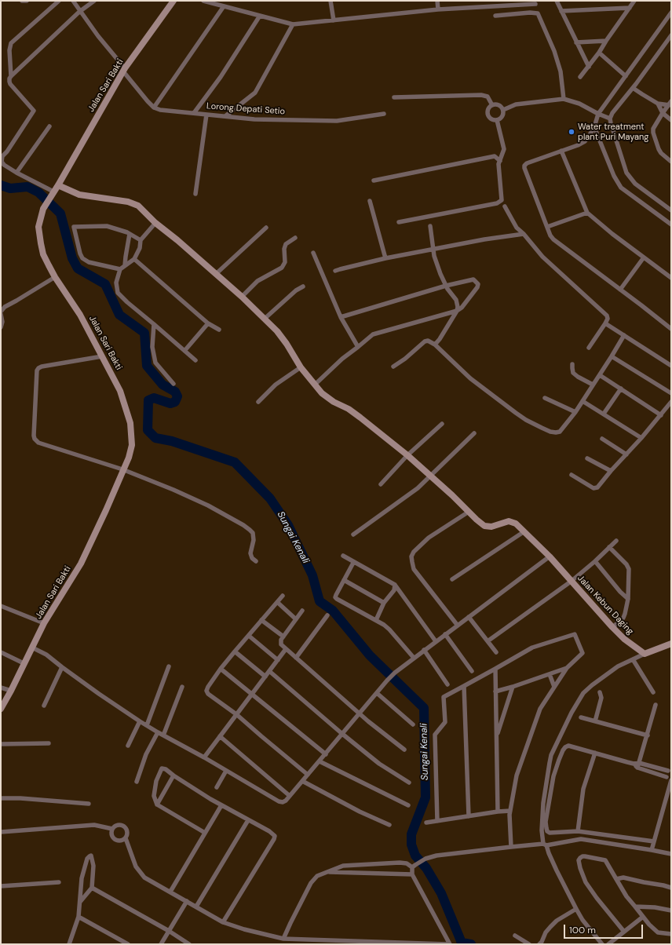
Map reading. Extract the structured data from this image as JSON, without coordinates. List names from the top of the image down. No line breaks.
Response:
{"streets":{"street":["Jalan Sari Bakti","Lorong Depati Setio","Jalan Kebun Daging"]},"water":["Sungai Kenali"],"places":["Water treatment plant Puri Mayang"],"scale_bar":"100 m"}
